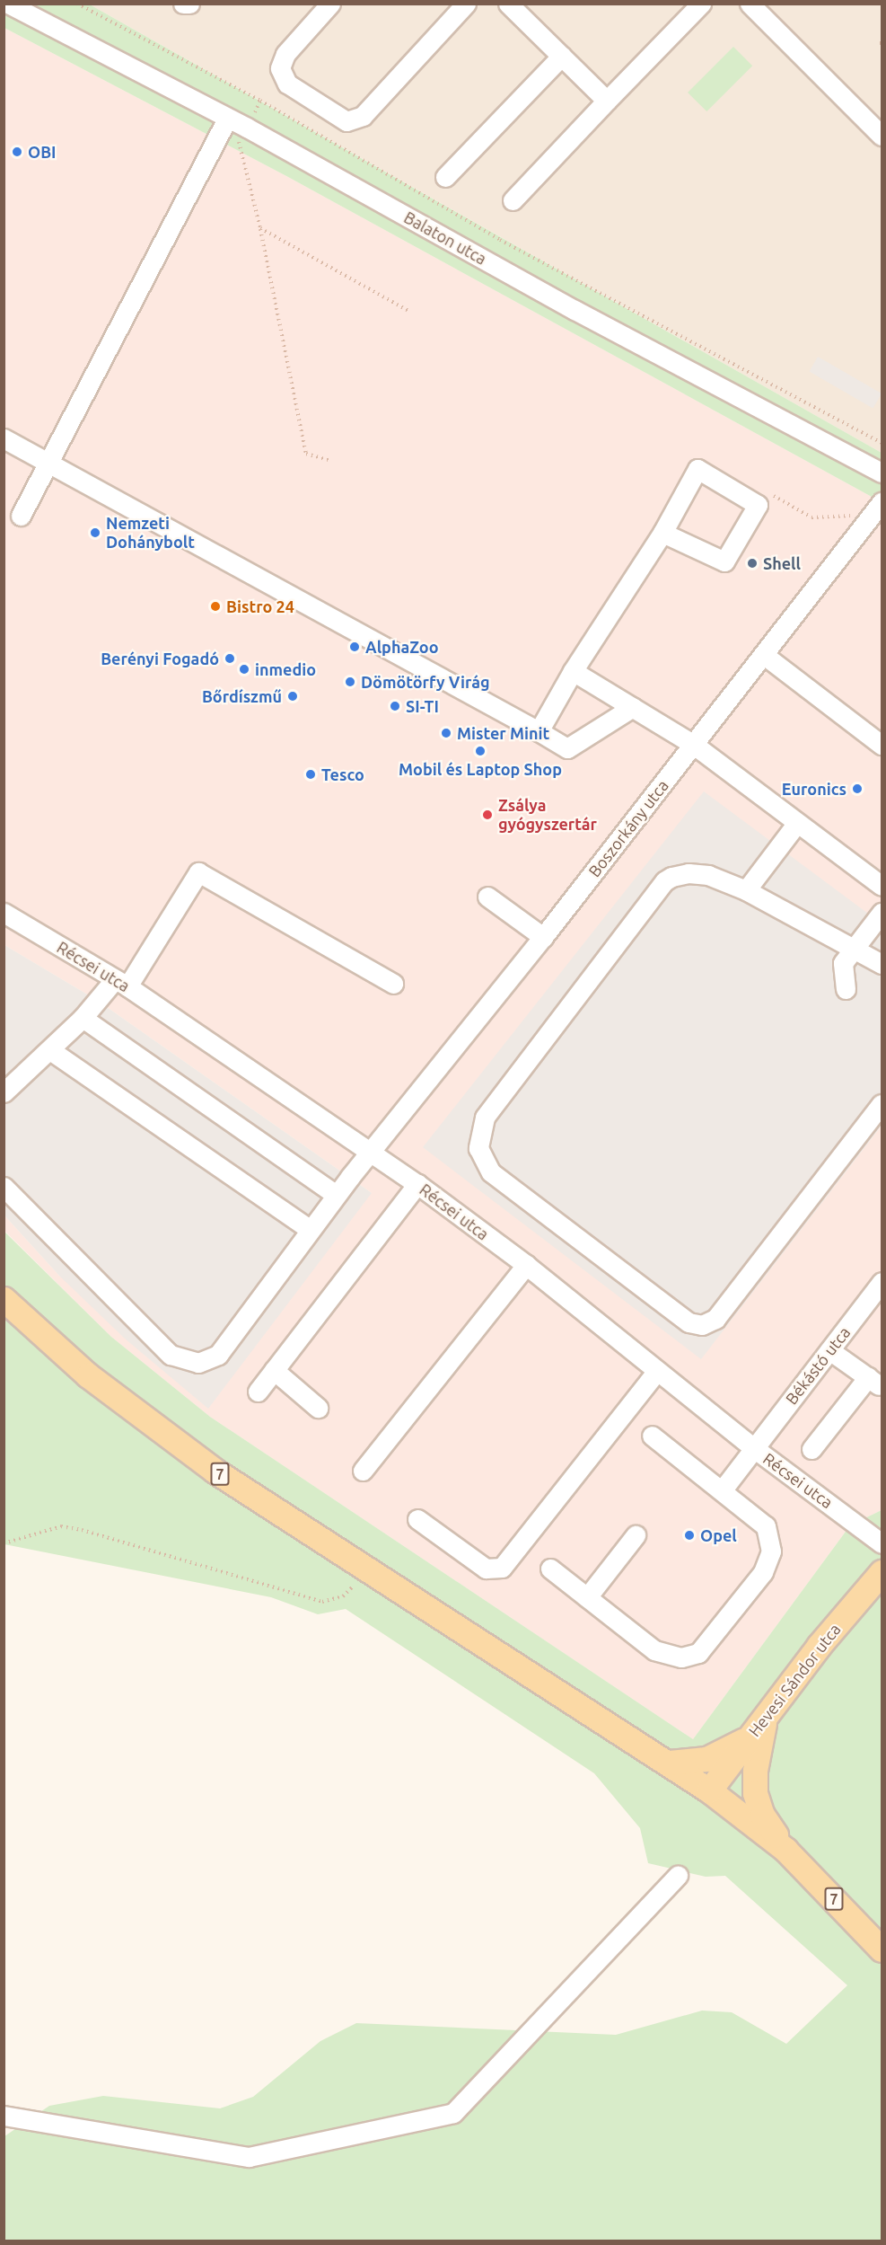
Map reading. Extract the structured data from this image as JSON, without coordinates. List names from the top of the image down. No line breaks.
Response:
{"streets":{"main road":["7","Hevesi Sándor utca"],"street":["Balaton utca","Boszorkány utca","Récsei utca","Békástó utca"]},"crossings":[["Boszorkány utca","Récsei utca"],["Récsei utca","Békástó utca"],["7","Hevesi Sándor utca"]],"places":["OBI","Nemzeti Dohánybolt","Shell","Bistro 24","AlphaZoo","Berényi Fogadó","inmedio","Dömötörfy Virág","Bőrdíszmű","SI-TI","Mister Minit","Mobil és Laptop Shop","Tesco","Euronics","Zsálya gyógyszertár","Opel"]}
